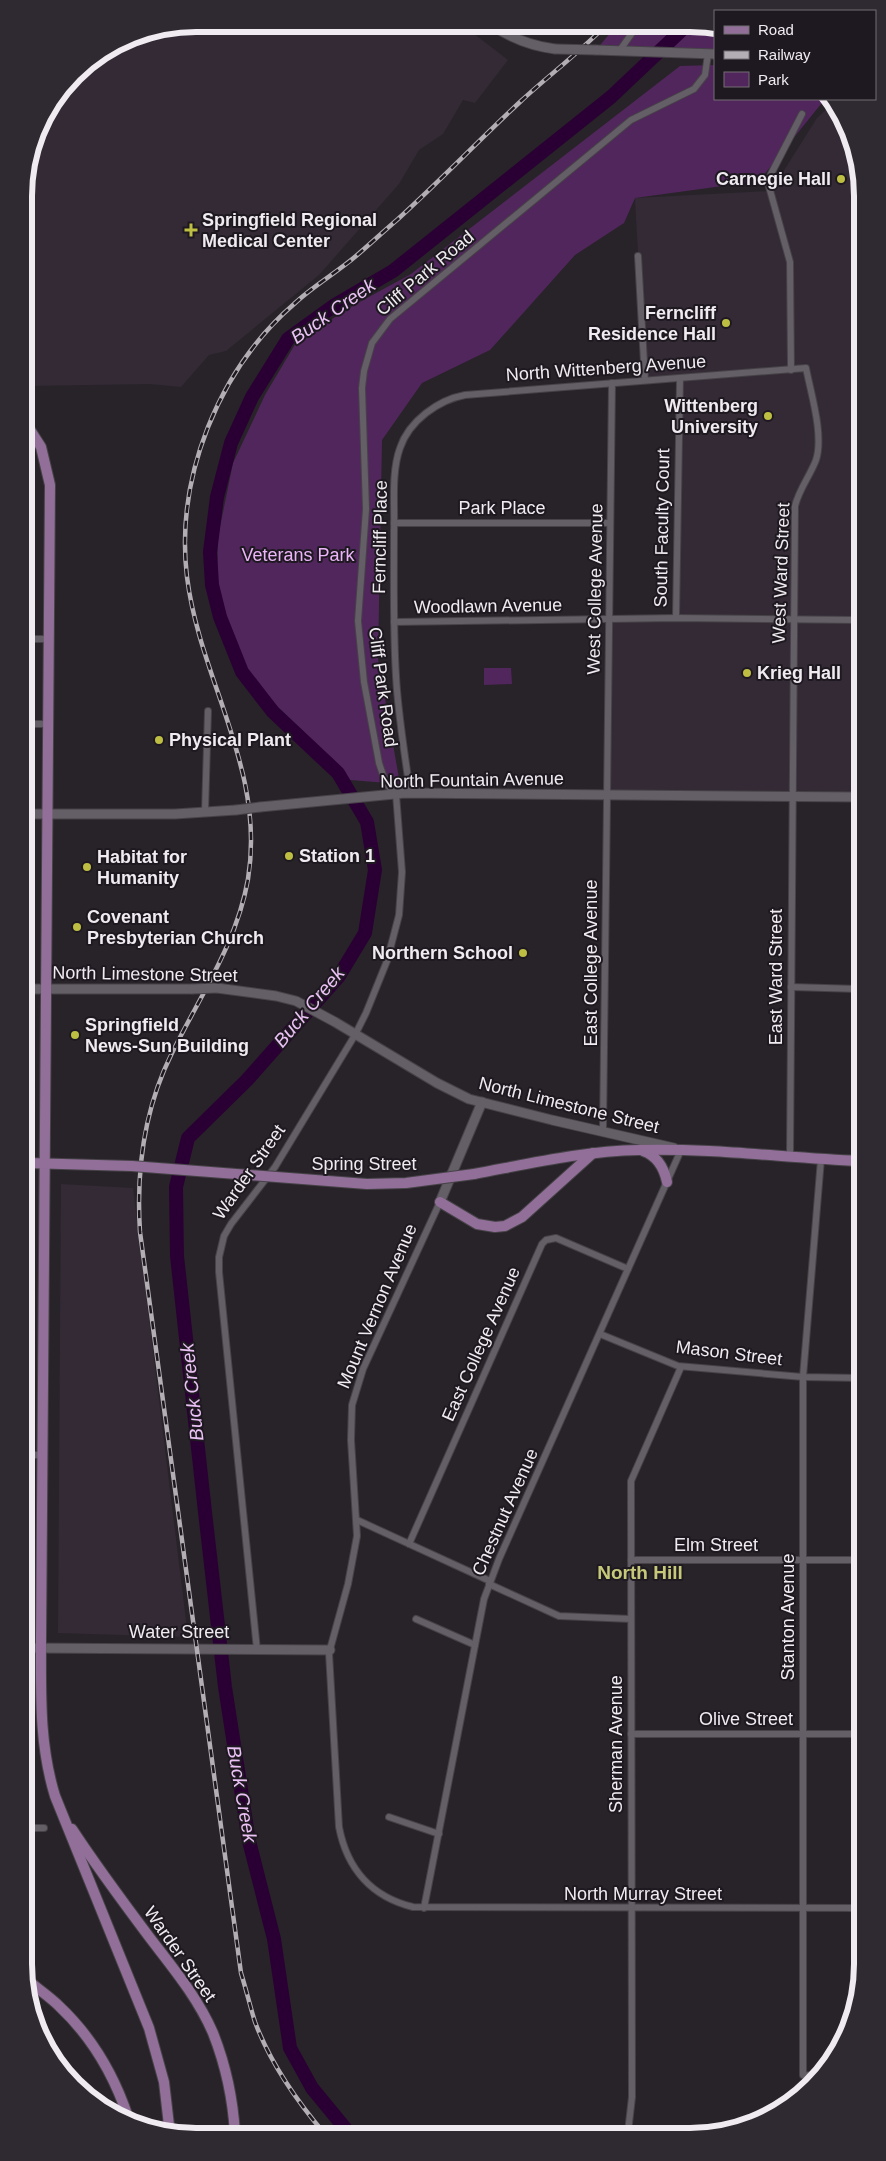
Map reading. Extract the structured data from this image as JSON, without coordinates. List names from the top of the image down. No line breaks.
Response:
{"streets":{"main road":["North Limestone Street","Spring Street","Warder Street"],"street":["Cliff Park Road","North Wittenberg Avenue","Park Place","South Faculty Court","Ferncliff Place","West Ward Street","West College Avenue","Woodlawn Avenue","North Fountain Avenue","East College Avenue","East Ward Street","Mount Vernon Avenue","Mason Street","Chestnut Avenue","Elm Street","Stanton Avenue","Water Street","Olive Street","Sherman Avenue","North Murray Street"]},"crossings":[["Cliff Park Road","North Fountain Avenue"],["Cliff Park Road","Warder Street"],["North Wittenberg Avenue","South Faculty Court"],["North Wittenberg Avenue","Ferncliff Place"],["North Wittenberg Avenue","West Ward Street"],["North Wittenberg Avenue","West College Avenue"],["Park Place","Ferncliff Place"],["Park Place","West College Avenue"],["South Faculty Court","Woodlawn Avenue"],["Ferncliff Place","Woodlawn Avenue"],["Ferncliff Place","North Fountain Avenue"],["West Ward Street","Woodlawn Avenue"],["West Ward Street","North Fountain Avenue"],["West Ward Street","East Ward Street"],["West College Avenue","Woodlawn Avenue"],["West College Avenue","North Fountain Avenue"],["West College Avenue","East College Avenue"],["North Fountain Avenue","East College Avenue"],["North Fountain Avenue","East Ward Street"],["North Fountain Avenue","Warder Street"],["East College Avenue","North Limestone Street"],["East College Avenue","Chestnut Avenue"],["North Limestone Street","East Ward Street"],["North Limestone Street","Spring Street"],["North Limestone Street","Warder Street"],["North Limestone Street","Mount Vernon Avenue"],["North Limestone Street","Chestnut Avenue"],["North Limestone Street","Stanton Avenue"],["Spring Street","Chestnut Avenue"],["Warder Street","Water Street"],["Mount Vernon Avenue","Water Street"],["Mount Vernon Avenue","North Murray Street"],["Mason Street","Chestnut Avenue"],["Mason Street","Stanton Avenue"],["Mason Street","Sherman Avenue"],["Chestnut Avenue","North Murray Street"],["Elm Street","Stanton Avenue"],["Elm Street","Sherman Avenue"],["Stanton Avenue","Olive Street"],["Stanton Avenue","North Murray Street"],["Olive Street","Sherman Avenue"],["Sherman Avenue","North Murray Street"]],"districts":["North Hill"],"water":["Buck Creek"],"parks":["Veterans Park"],"places":{"other":["Carnegie Hall","Ferncliff Residence Hall","Wittenberg University","Krieg Hall","Physical Plant","Station 1","Habitat for Humanity","Covenant Presbyterian Church","Northern School","Springfield News-Sun Building"],"health":["Springfield Regional Medical Center"]},"legend":["Road","Railway","Park"]}
